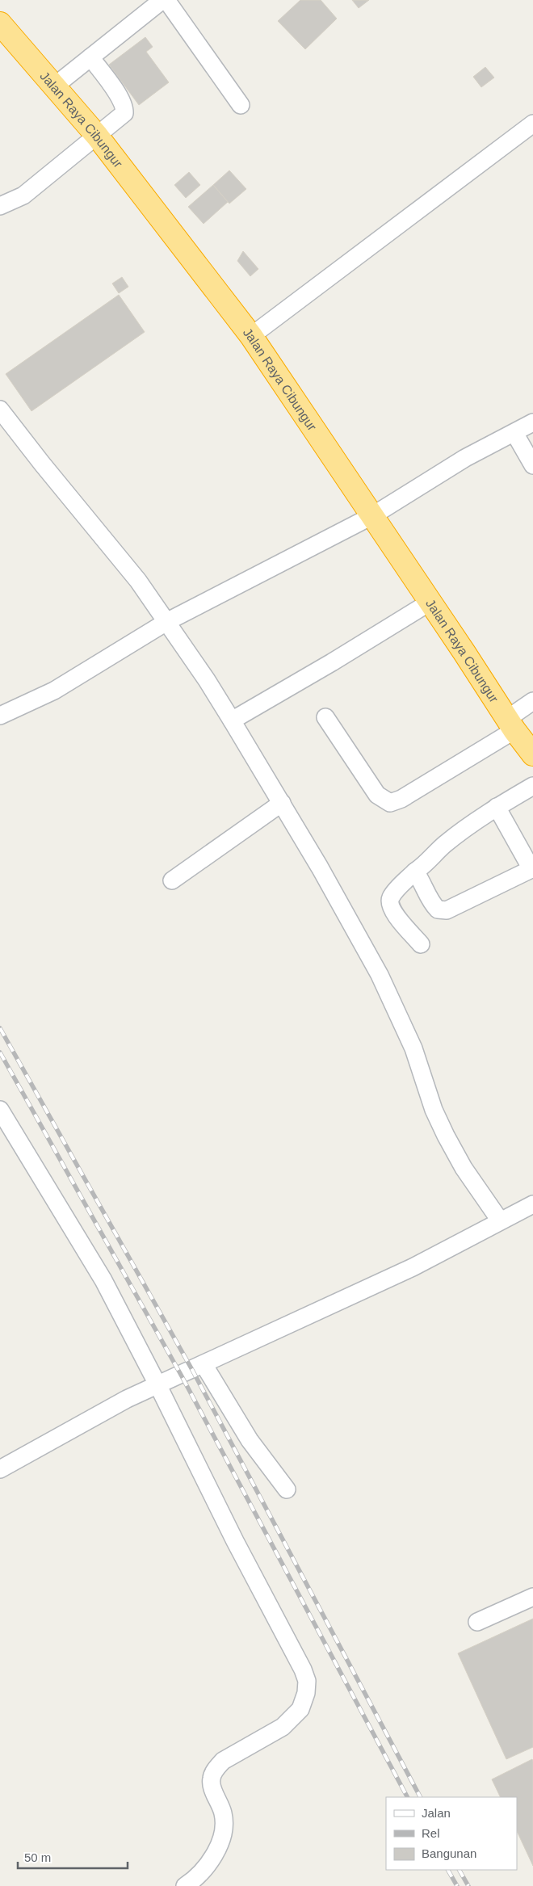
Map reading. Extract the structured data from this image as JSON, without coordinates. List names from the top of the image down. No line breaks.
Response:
{"streets":{"highway":["Jalan Raya Cibungur"]},"legend":["Jalan","Rel","Bangunan"],"scale_bar":"50 m"}
